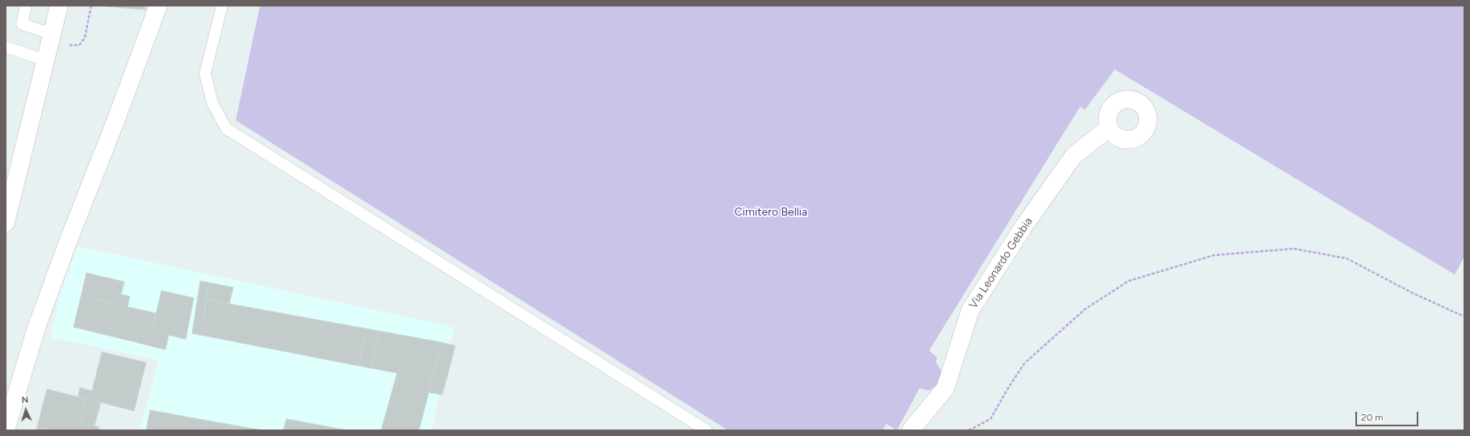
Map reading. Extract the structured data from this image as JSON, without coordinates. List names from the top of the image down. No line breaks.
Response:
{"streets":{"street":["Via Leonardo Gebbia"]},"parks":["Cimitero Bellia"],"scale_bar":"20 m","north":"top"}
